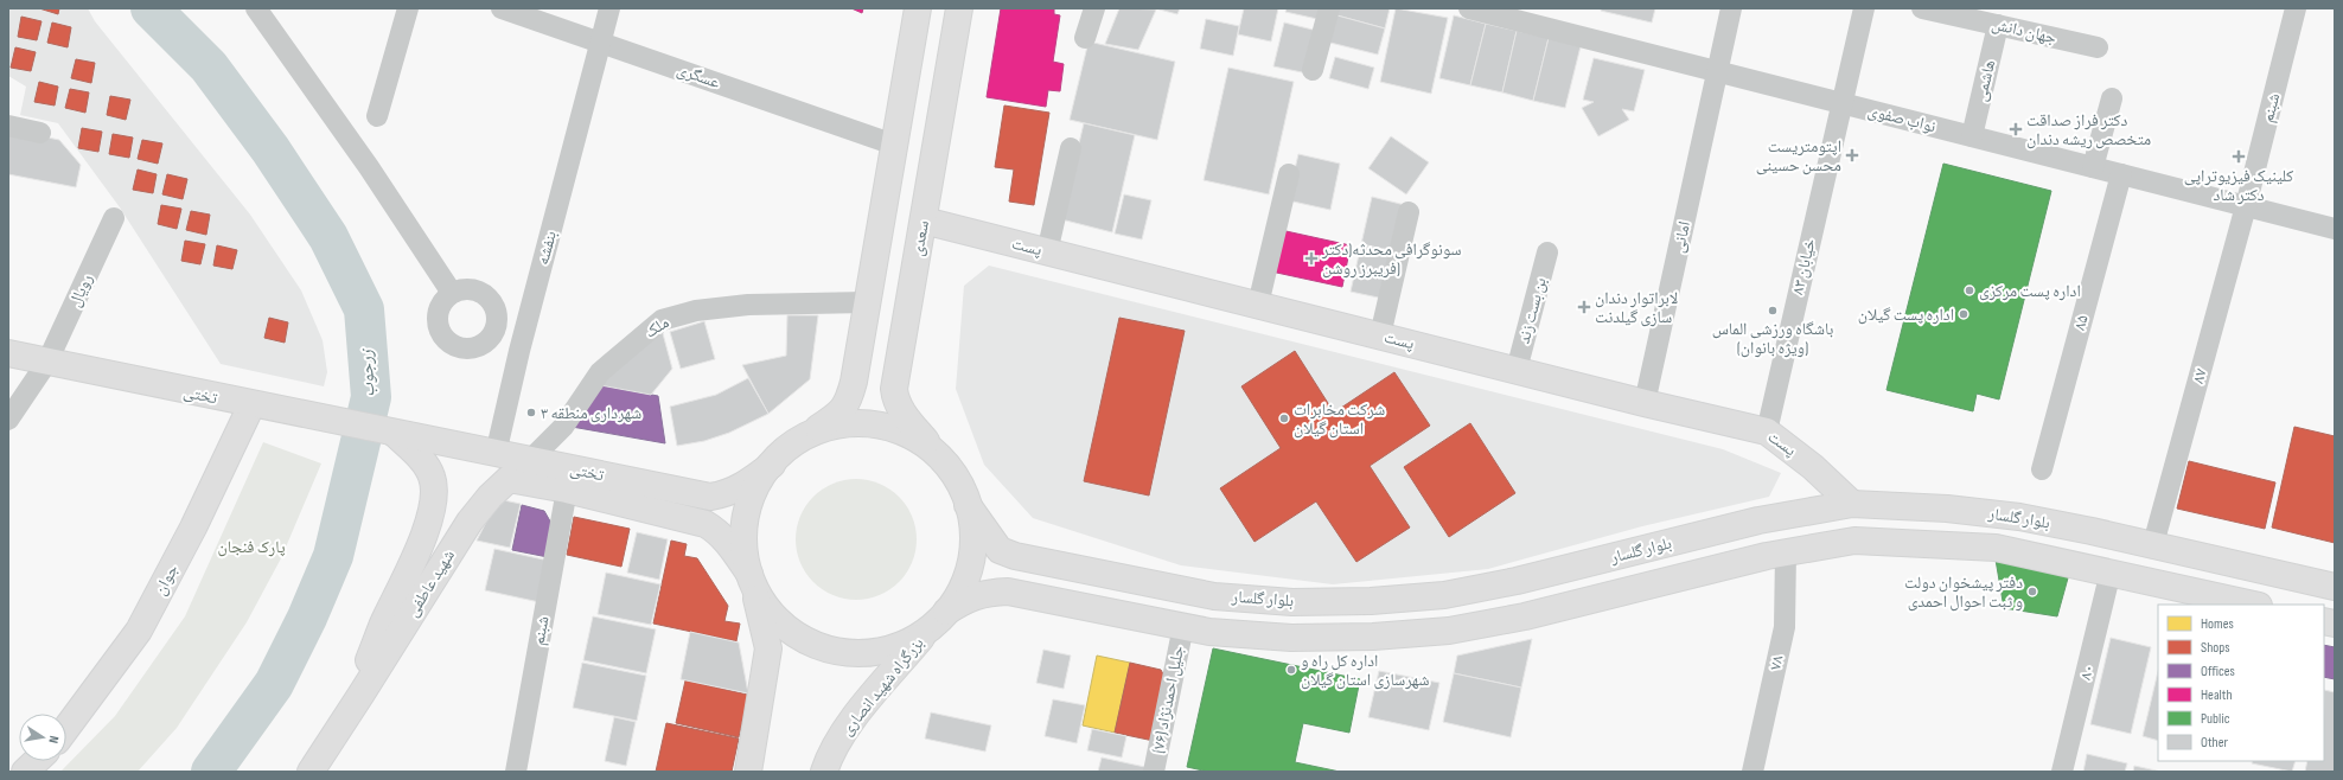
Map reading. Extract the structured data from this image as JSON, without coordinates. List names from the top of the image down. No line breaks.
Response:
{"streets":{"main road":["سعدی","پست","تختی","بلوار گلسار","جوان","شهید عاطفی","بزرگراه شهید انصاری"],"street":["جهان دانش","عسگری","هاشمی","شبنم","نواب صفوی","امانی","بنفشه","خیابان ۸۳","رویال","بن بست زند","۸۵","ملک","۸۷","۷۸","۸۰","جلیل احمدنژاد (۷۶)"]},"crossings":[["جهان دانش","هاشمی"],["عسگری","بنفشه"],["هاشمی","نواب صفوی"],["شبنم","نواب صفوی"],["شبنم","۸۷"],["شبنم","تختی"],["نواب صفوی","امانی"],["نواب صفوی","خیابان ۸۳"],["نواب صفوی","۸۵"],["نواب صفوی","۸۷"],["امانی","پست"],["سعدی","پست"],["سعدی","بلوار گلسار"],["پست","خیابان ۸۳"],["پست","بن بست زند"],["پست","بلوار گلسار"],["بنفشه","تختی"],["رویال","تختی"],["ملک","تختی"],["۸۷","بلوار گلسار"],["تختی","بلوار گلسار"],["تختی","جوان"],["تختی","شهید عاطفی"],["تختی","بزرگراه شهید انصاری"],["بلوار گلسار","۷۸"],["بلوار گلسار","۸۰"],["بلوار گلسار","بزرگراه شهید انصاری"],["بلوار گلسار","جلیل احمدنژاد (۷۶)"]],"water":["زرجوب"],"parks":["پارک فنجان"],"places":{"health":["دکتر فراز صداقت متخصص ریشه دندان","اپتومتریست محسن حسینی","کلینیک فیزیوتراپی دکتر شاد","سونوگرافی محدثه(دکتر فریبرز روشن)","لابراتوار دندان سازی گیلدنت"],"other":["اداره پست مرکزی","باشگاه ورزشی الماس (ویژه بانوان)","اداره پست گیلان","شهرداری منطقه ۳","شرکت مخابرات استان گیلان","دفتر پیشخوان دولت و ثبت احوال احمدی","اداره کل راه و شهرسازی استان گیلان"]},"legend":["Homes","Shops","Offices","Health","Public","Other"],"north":"right"}
